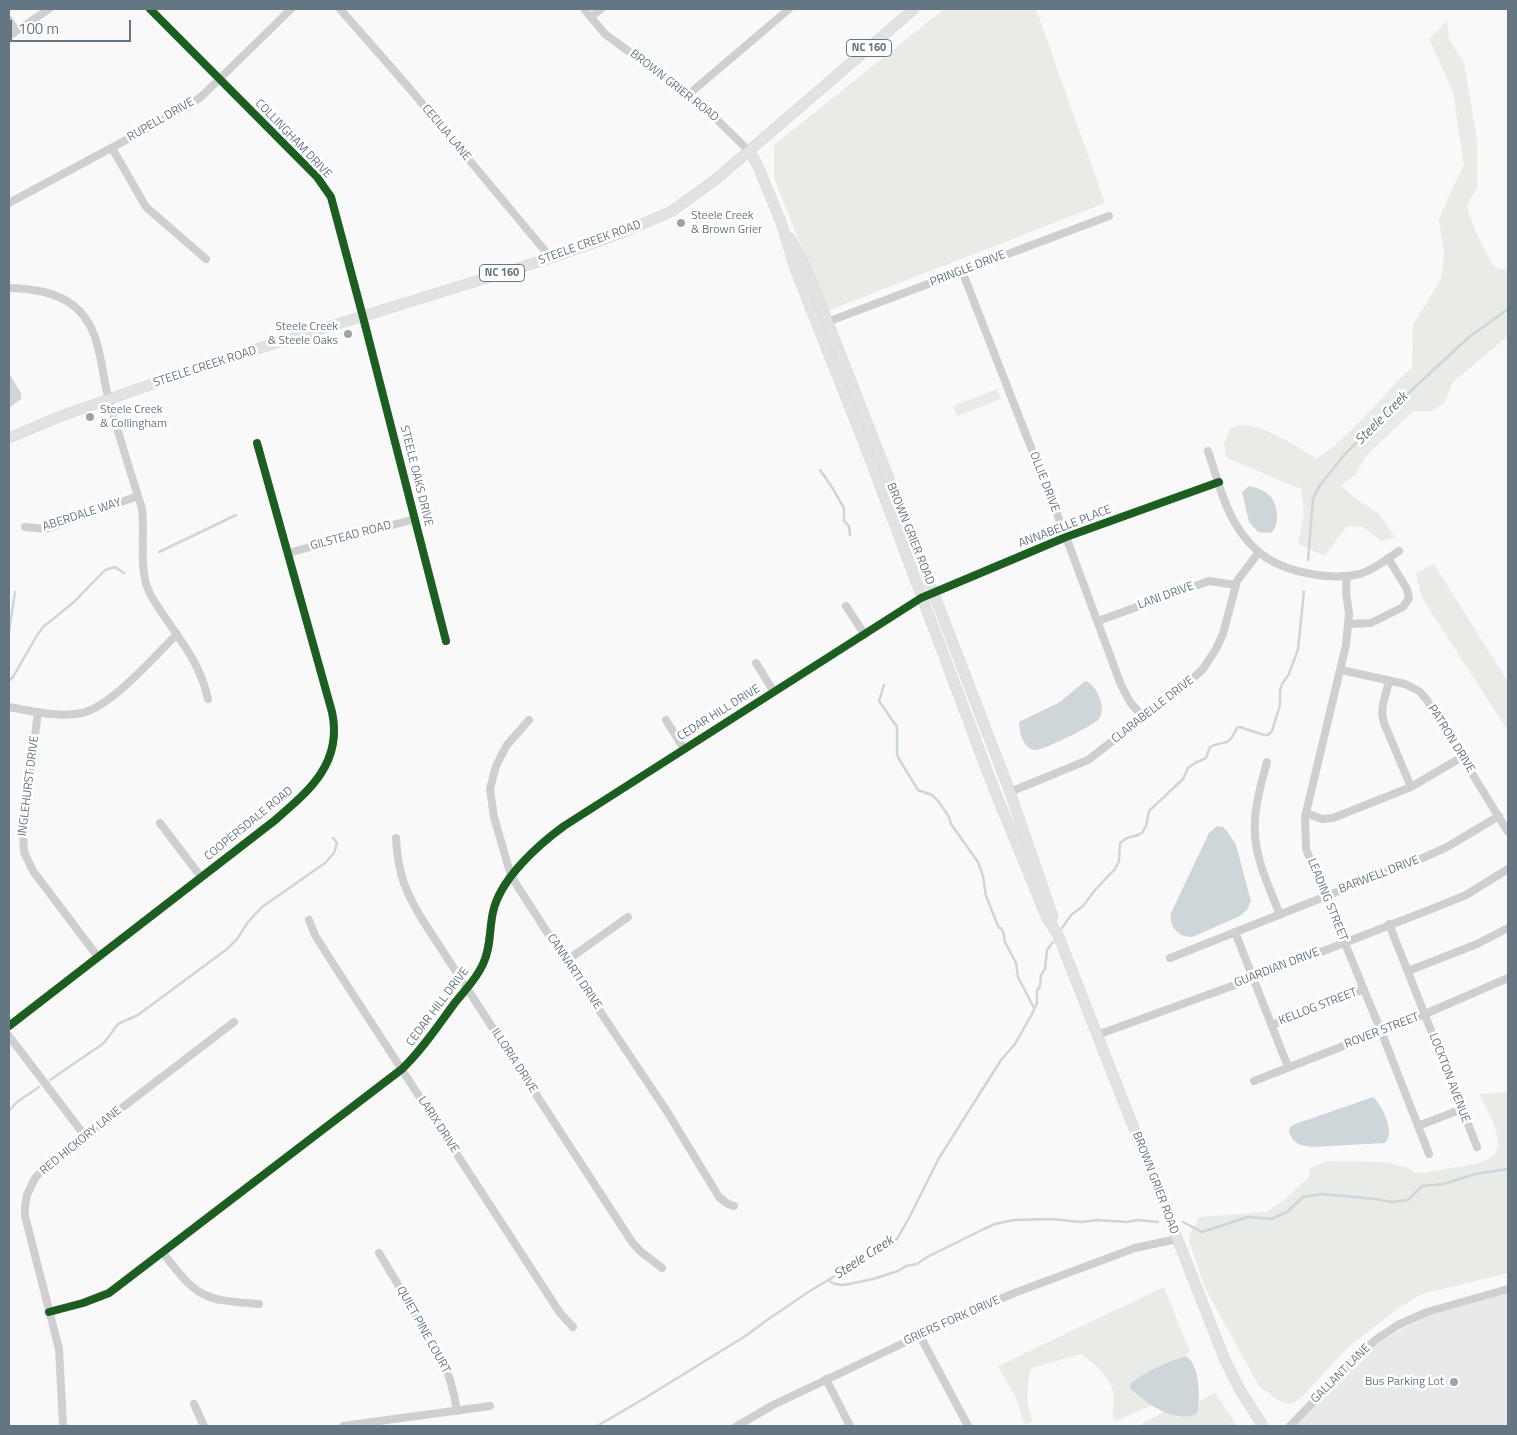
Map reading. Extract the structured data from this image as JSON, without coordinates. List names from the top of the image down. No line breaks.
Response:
{"streets":{"main road":["NC 160","BROWN GRIER ROAD","STEELE CREEK ROAD"],"street":["RUPELL DRIVE","CECILIA LANE","COLLINGHAM DRIVE","PRINGLE DRIVE","STEELE OAKS DRIVE","OLLIE DRIVE","ABERDALE WAY","ANNABELLE PLACE","GILSTEAD ROAD","LANI DRIVE","CLARABELLE DRIVE","CEDAR HILL DRIVE","PATRON DRIVE","INGLEHURST DRIVE","COOPERSDALE ROAD","BARWELL DRIVE","LEADING STREET","GUARDIAN DRIVE","CANNARTI DRIVE","KELLOG STREET","ROVER STREET","ILLORIA DRIVE","LOCKTON AVENUE","LARIX DRIVE","RED HICKORY LANE","GRIERS FORK DRIVE","QUIET PINE COURT","GALLANT LANE"]},"crossings":[["BROWN GRIER ROAD","STEELE CREEK ROAD"],["BROWN GRIER ROAD","PRINGLE DRIVE"],["BROWN GRIER ROAD","ANNABELLE PLACE"],["BROWN GRIER ROAD","CLARABELLE DRIVE"],["BROWN GRIER ROAD","CEDAR HILL DRIVE"],["BROWN GRIER ROAD","GUARDIAN DRIVE"],["BROWN GRIER ROAD","GRIERS FORK DRIVE"],["RUPELL DRIVE","COLLINGHAM DRIVE"],["CECILIA LANE","STEELE CREEK ROAD"],["COLLINGHAM DRIVE","STEELE CREEK ROAD"],["COLLINGHAM DRIVE","STEELE OAKS DRIVE"],["STEELE CREEK ROAD","STEELE OAKS DRIVE"],["PRINGLE DRIVE","OLLIE DRIVE"],["STEELE OAKS DRIVE","GILSTEAD ROAD"],["OLLIE DRIVE","ANNABELLE PLACE"],["OLLIE DRIVE","LANI DRIVE"],["OLLIE DRIVE","CLARABELLE DRIVE"],["ANNABELLE PLACE","CEDAR HILL DRIVE"],["GILSTEAD ROAD","COOPERSDALE ROAD"],["LANI DRIVE","CLARABELLE DRIVE"],["CEDAR HILL DRIVE","CANNARTI DRIVE"],["CEDAR HILL DRIVE","ILLORIA DRIVE"],["CEDAR HILL DRIVE","LARIX DRIVE"],["CEDAR HILL DRIVE","RED HICKORY LANE"],["PATRON DRIVE","BARWELL DRIVE"],["PATRON DRIVE","LEADING STREET"],["INGLEHURST DRIVE","COOPERSDALE ROAD"],["BARWELL DRIVE","LEADING STREET"],["LEADING STREET","GUARDIAN DRIVE"],["LEADING STREET","KELLOG STREET"],["LEADING STREET","ROVER STREET"],["GUARDIAN DRIVE","LOCKTON AVENUE"],["ROVER STREET","LOCKTON AVENUE"]],"water":["Steele Creek"],"places":["Steele Creek & Brown Grier","Steele Creek & Steele Oaks","Steele Creek & Collingham","Bus Parking Lot"],"scale_bar":"100 m"}
